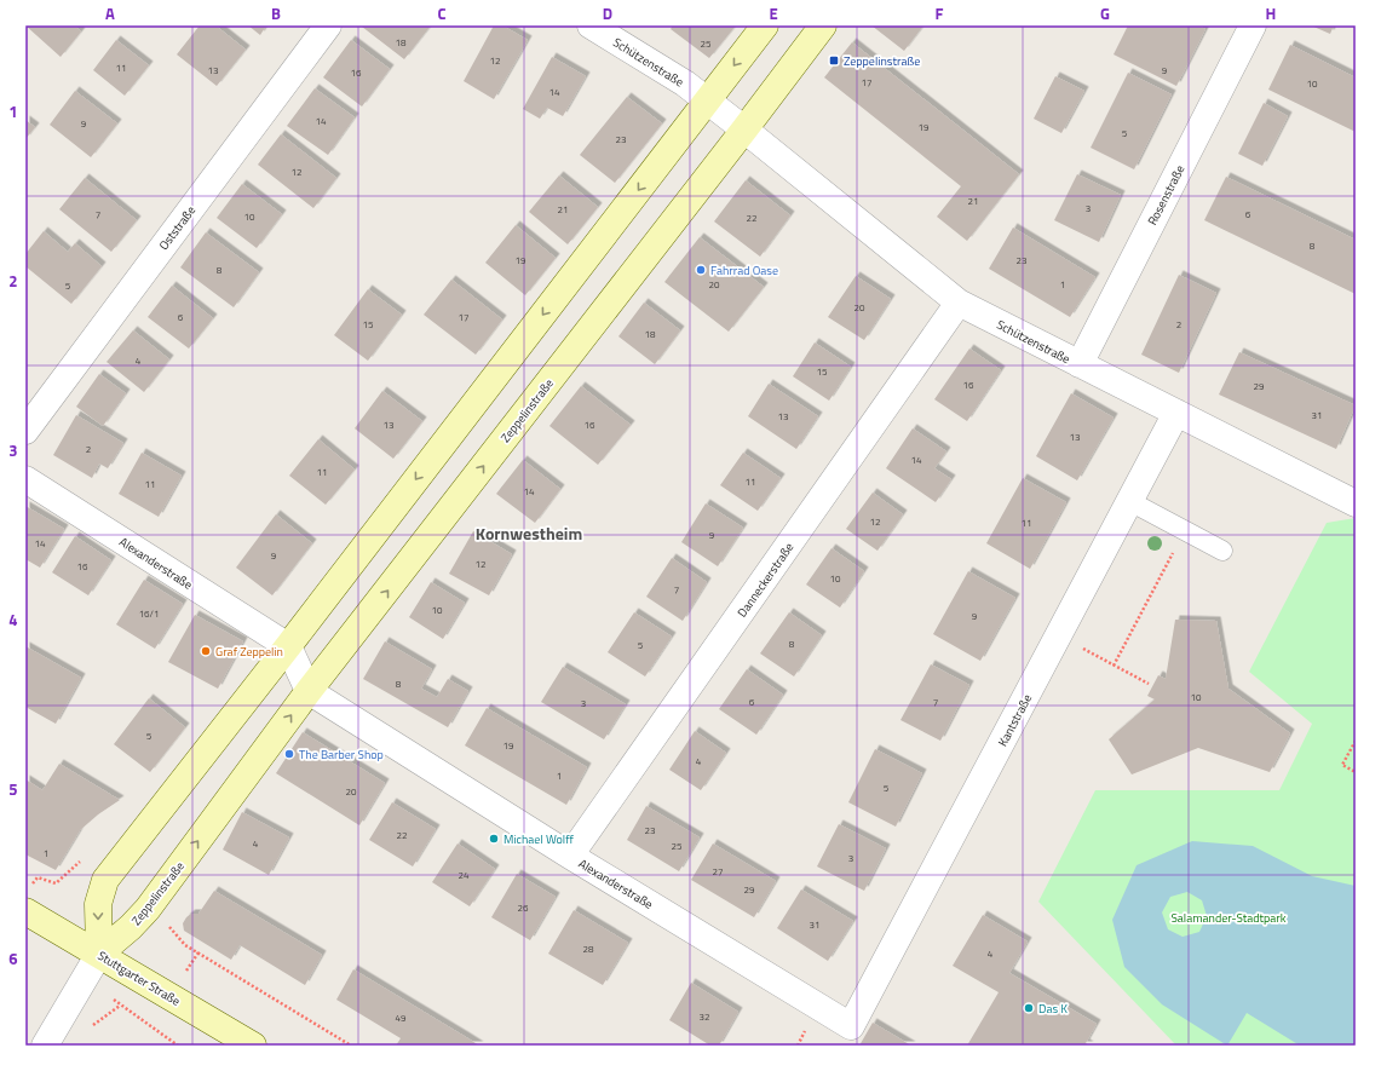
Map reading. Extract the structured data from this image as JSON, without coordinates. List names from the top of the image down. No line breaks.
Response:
{"streets":{"street":["Schützenstraße","Rosenstraße","Oststraße","Zeppelinstraße","Alexanderstraße","Danneckerstraße","Kantstraße","Stuttgarter Straße"]},"crossings":[["Schützenstraße","Rosenstraße"],["Schützenstraße","Zeppelinstraße"],["Schützenstraße","Danneckerstraße"],["Schützenstraße","Kantstraße"],["Zeppelinstraße","Alexanderstraße"],["Zeppelinstraße","Stuttgarter Straße"],["Alexanderstraße","Danneckerstraße"],["Alexanderstraße","Kantstraße"]],"districts":["Kornwestheim"],"parks":["Salamander-Stadtpark"],"places":{"transit":["Zeppelinstraße"],"other":["Fahrrad Oase","Graf Zeppelin","The Barber Shop","Michael Wolff","Das K"]},"house_numbers":["18","25","12","11","13","9","16","17","10","14","14","9","19","5","23","12","21","3","21","7","6","10","22","8","19","23","8","20","1","5","20","6","17","15","2","18","4","15","16","29","31","13","13","16","13","2","14","11","11","11","14","12","11","9","14","9","12","16","10","7","10","16/1","9","8","5","8","10","6","7","3","5","19","4","1","5","20","23","22","4","25","1","3","27","24","29","26","31","28","4","32","49"],"grid":{"columns":["A","B","C","D","E","F","G","H"],"rows":["1","2","3","4","5","6"]}}
